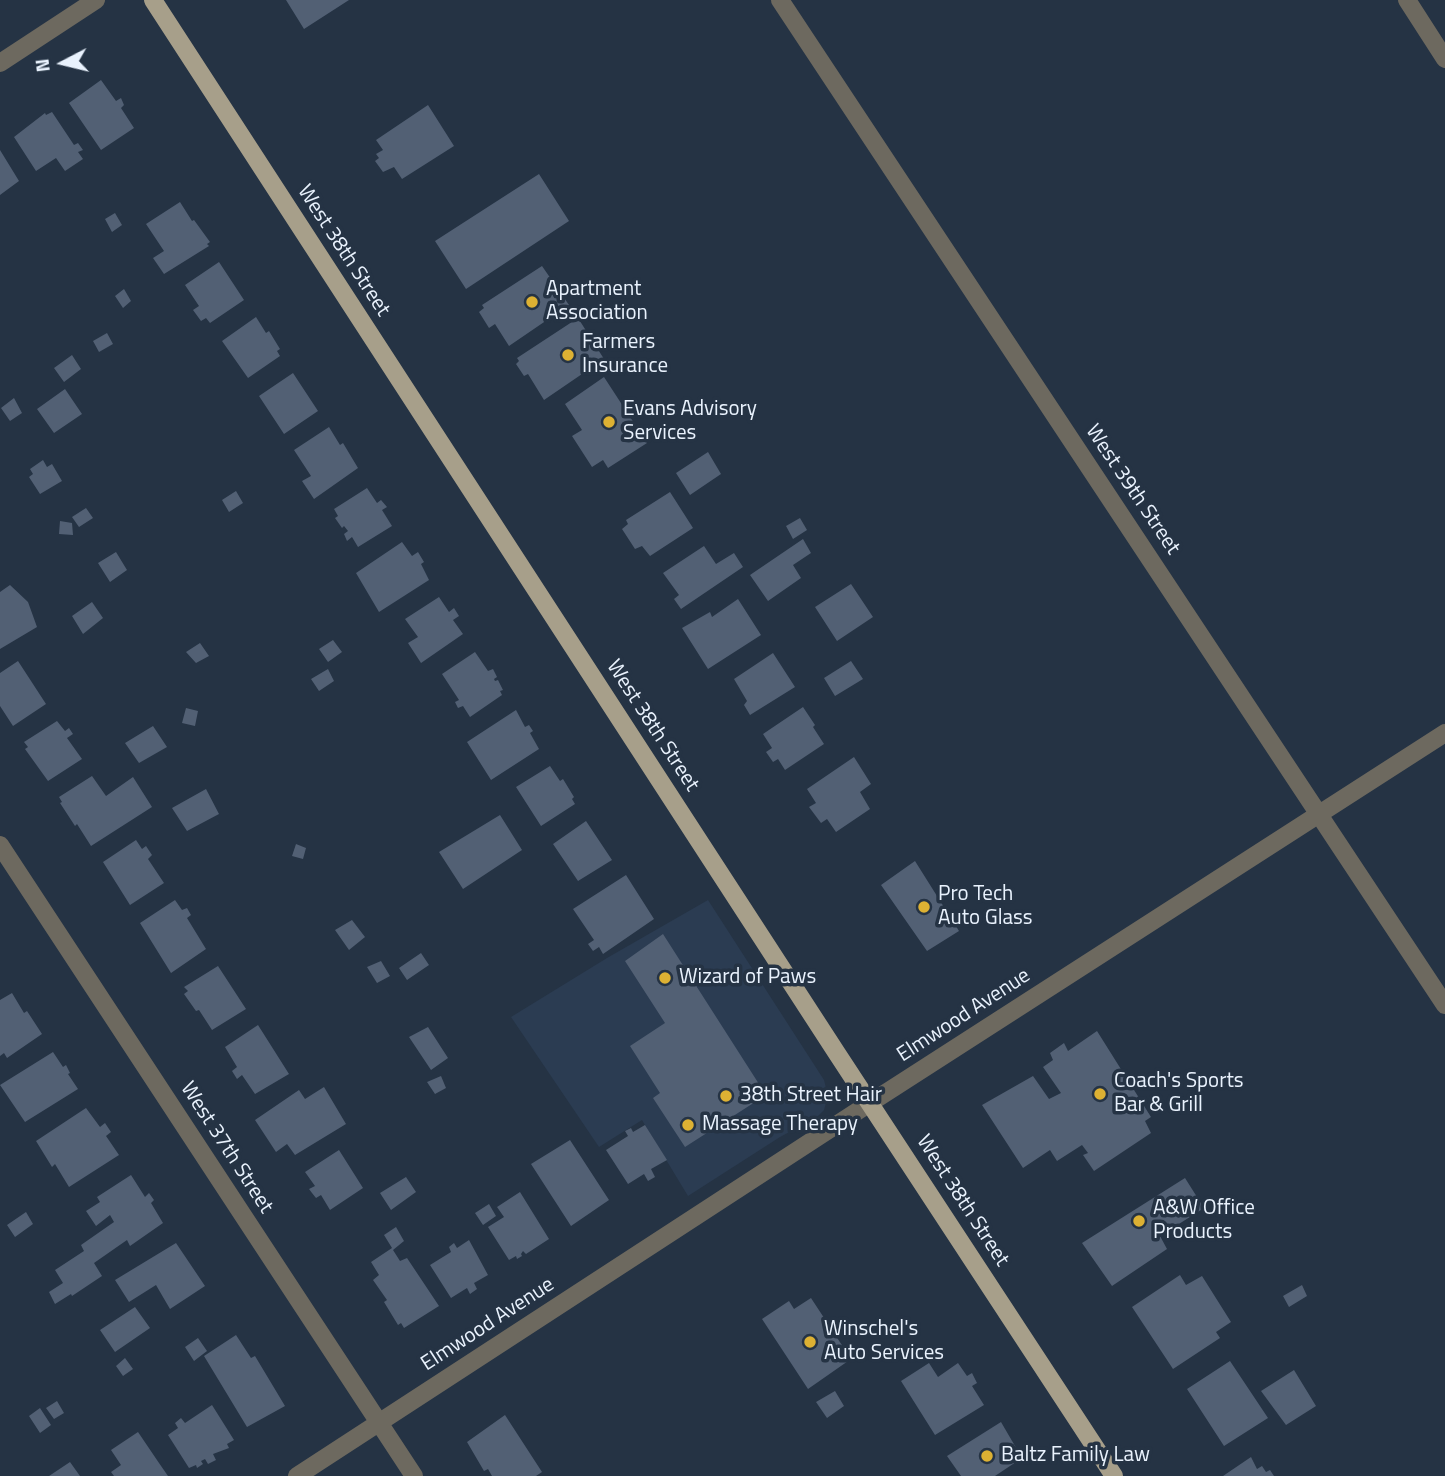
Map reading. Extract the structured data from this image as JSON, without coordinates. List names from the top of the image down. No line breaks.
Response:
{"streets":{"main road":["West 38th Street"],"street":["West 39th Street","Elmwood Avenue","West 37th Street"]},"crossings":[["West 38th Street","Elmwood Avenue"],["West 39th Street","Elmwood Avenue"],["Elmwood Avenue","West 37th Street"]],"places":["Apartment Association","Farmers Insurance","Evans Advisory Services","Pro Tech Auto Glass","Wizard of Paws","Coach's Sports Bar & Grill","38th Street Hair","Massage Therapy","A&W Office Products","Winschel's Auto Services","Baltz Family Law"],"north":"left"}
